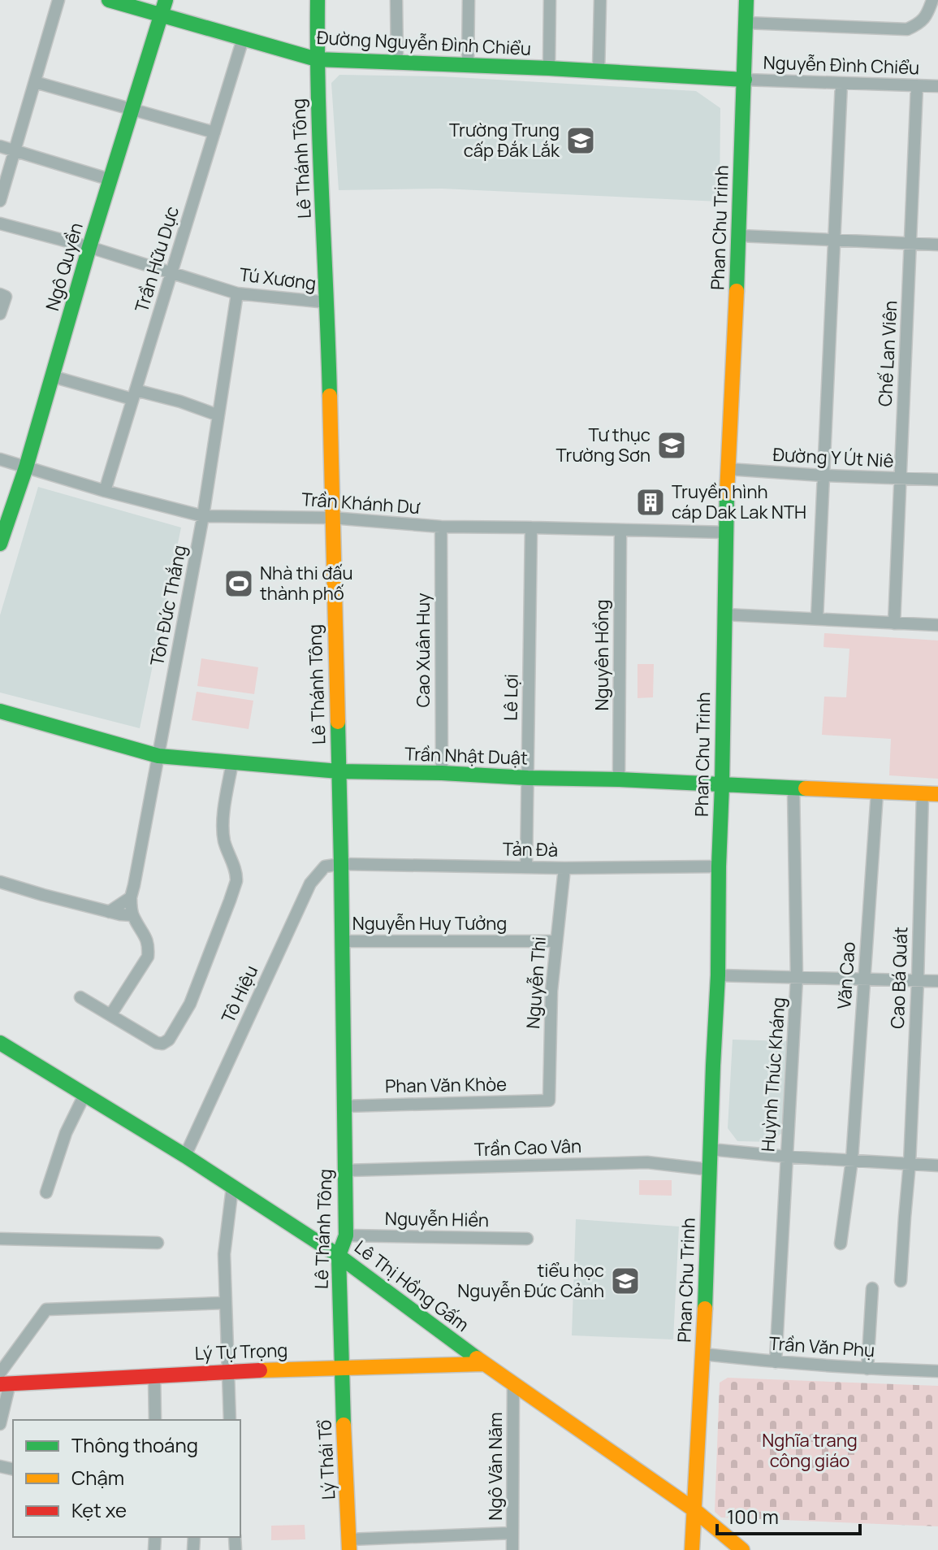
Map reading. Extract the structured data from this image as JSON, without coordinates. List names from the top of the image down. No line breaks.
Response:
{"streets":{"street":["Đường Nguyễn Đình Chiểu","Nguyễn Đình Chiểu","Lê Thánh Tông","Phan Chu Trinh","Trần Hữu Dực","Ngô Quyền","Tú Xương","Chế Lan Viên","Đường Y Út Niê","Trần Khánh Dư","Tôn Đức Thắng","Cao Xuân Huy","Nguyên Hồng","Lê Lợi","Trần Nhật Duật","Tản Đà","Nguyễn Huy Tưởng","Văn Cao","Cao Bá Quát","Nguyễn Thi","Tô Hiệu","Huỳnh Thúc Kháng","Phan Văn Khòe","Trần Cao Vân","Nguyễn Hiền","Lê Thị Hồng Gấm","Trần Văn Phụ","Lý Tự Trọng","Lý Thái Tổ","Ngô Văn Năm"]},"crossings":[["Đường Nguyễn Đình Chiểu","Nguyễn Đình Chiểu"],["Đường Nguyễn Đình Chiểu","Lê Thánh Tông"],["Đường Nguyễn Đình Chiểu","Phan Chu Trinh"],["Đường Nguyễn Đình Chiểu","Trần Hữu Dực"],["Đường Nguyễn Đình Chiểu","Ngô Quyền"],["Nguyễn Đình Chiểu","Phan Chu Trinh"],["Nguyễn Đình Chiểu","Chế Lan Viên"],["Lê Thánh Tông","Tú Xương"],["Lê Thánh Tông","Trần Khánh Dư"],["Lê Thánh Tông","Trần Nhật Duật"],["Lê Thánh Tông","Tản Đà"],["Lê Thánh Tông","Nguyễn Huy Tưởng"],["Lê Thánh Tông","Tô Hiệu"],["Lê Thánh Tông","Phan Văn Khòe"],["Lê Thánh Tông","Trần Cao Vân"],["Lê Thánh Tông","Nguyễn Hiền"],["Lê Thánh Tông","Lê Thị Hồng Gấm"],["Lê Thánh Tông","Lý Tự Trọng"],["Lê Thánh Tông","Lý Thái Tổ"],["Phan Chu Trinh","Đường Y Út Niê"],["Phan Chu Trinh","Trần Khánh Dư"],["Phan Chu Trinh","Trần Nhật Duật"],["Phan Chu Trinh","Tản Đà"],["Phan Chu Trinh","Trần Cao Vân"],["Phan Chu Trinh","Lê Thị Hồng Gấm"],["Phan Chu Trinh","Trần Văn Phụ"],["Trần Hữu Dực","Tú Xương"],["Trần Hữu Dực","Trần Khánh Dư"],["Ngô Quyền","Tú Xương"],["Ngô Quyền","Trần Khánh Dư"],["Tú Xương","Tôn Đức Thắng"],["Chế Lan Viên","Đường Y Út Niê"],["Trần Khánh Dư","Tôn Đức Thắng"],["Trần Khánh Dư","Cao Xuân Huy"],["Trần Khánh Dư","Nguyên Hồng"],["Trần Khánh Dư","Lê Lợi"],["Tôn Đức Thắng","Trần Nhật Duật"],["Cao Xuân Huy","Trần Nhật Duật"],["Nguyên Hồng","Trần Nhật Duật"],["Lê Lợi","Trần Nhật Duật"],["Lê Lợi","Tản Đà"],["Trần Nhật Duật","Văn Cao"],["Trần Nhật Duật","Cao Bá Quát"],["Trần Nhật Duật","Huỳnh Thúc Kháng"],["Tản Đà","Nguyễn Thi"],["Tản Đà","Tô Hiệu"],["Nguyễn Huy Tưởng","Nguyễn Thi"],["Nguyễn Thi","Phan Văn Khòe"],["Tô Hiệu","Lê Thị Hồng Gấm"],["Huỳnh Thúc Kháng","Trần Văn Phụ"],["Lê Thị Hồng Gấm","Lý Tự Trọng"],["Lê Thị Hồng Gấm","Ngô Văn Năm"],["Lý Tự Trọng","Lý Thái Tổ"]],"parks":["Nghĩa trang công giáo"],"places":{"school or university":["Trường Trung cấp Đắk Lắk","Tư thục Trường Sơn","tiểu học Nguyễn Đức Cảnh"],"building":["Truyền hình cáp Dak Lak NTH"],"sports":["Nhà thi đấu thành phố"]},"legend":["Thông thoáng","Chậm","Kẹt xe"],"scale_bar":"100 m"}
